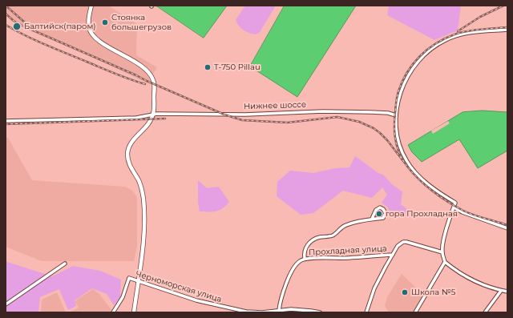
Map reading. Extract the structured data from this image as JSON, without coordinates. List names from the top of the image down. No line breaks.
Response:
{"streets":{"street":["Нижнее шоссе","Прохладная улица","Черноморская улица"]},"places":["Стоянка большегрузов","Балтийск(паром)","T-750 Pillau","гора Прохладная","Школа №5"]}
